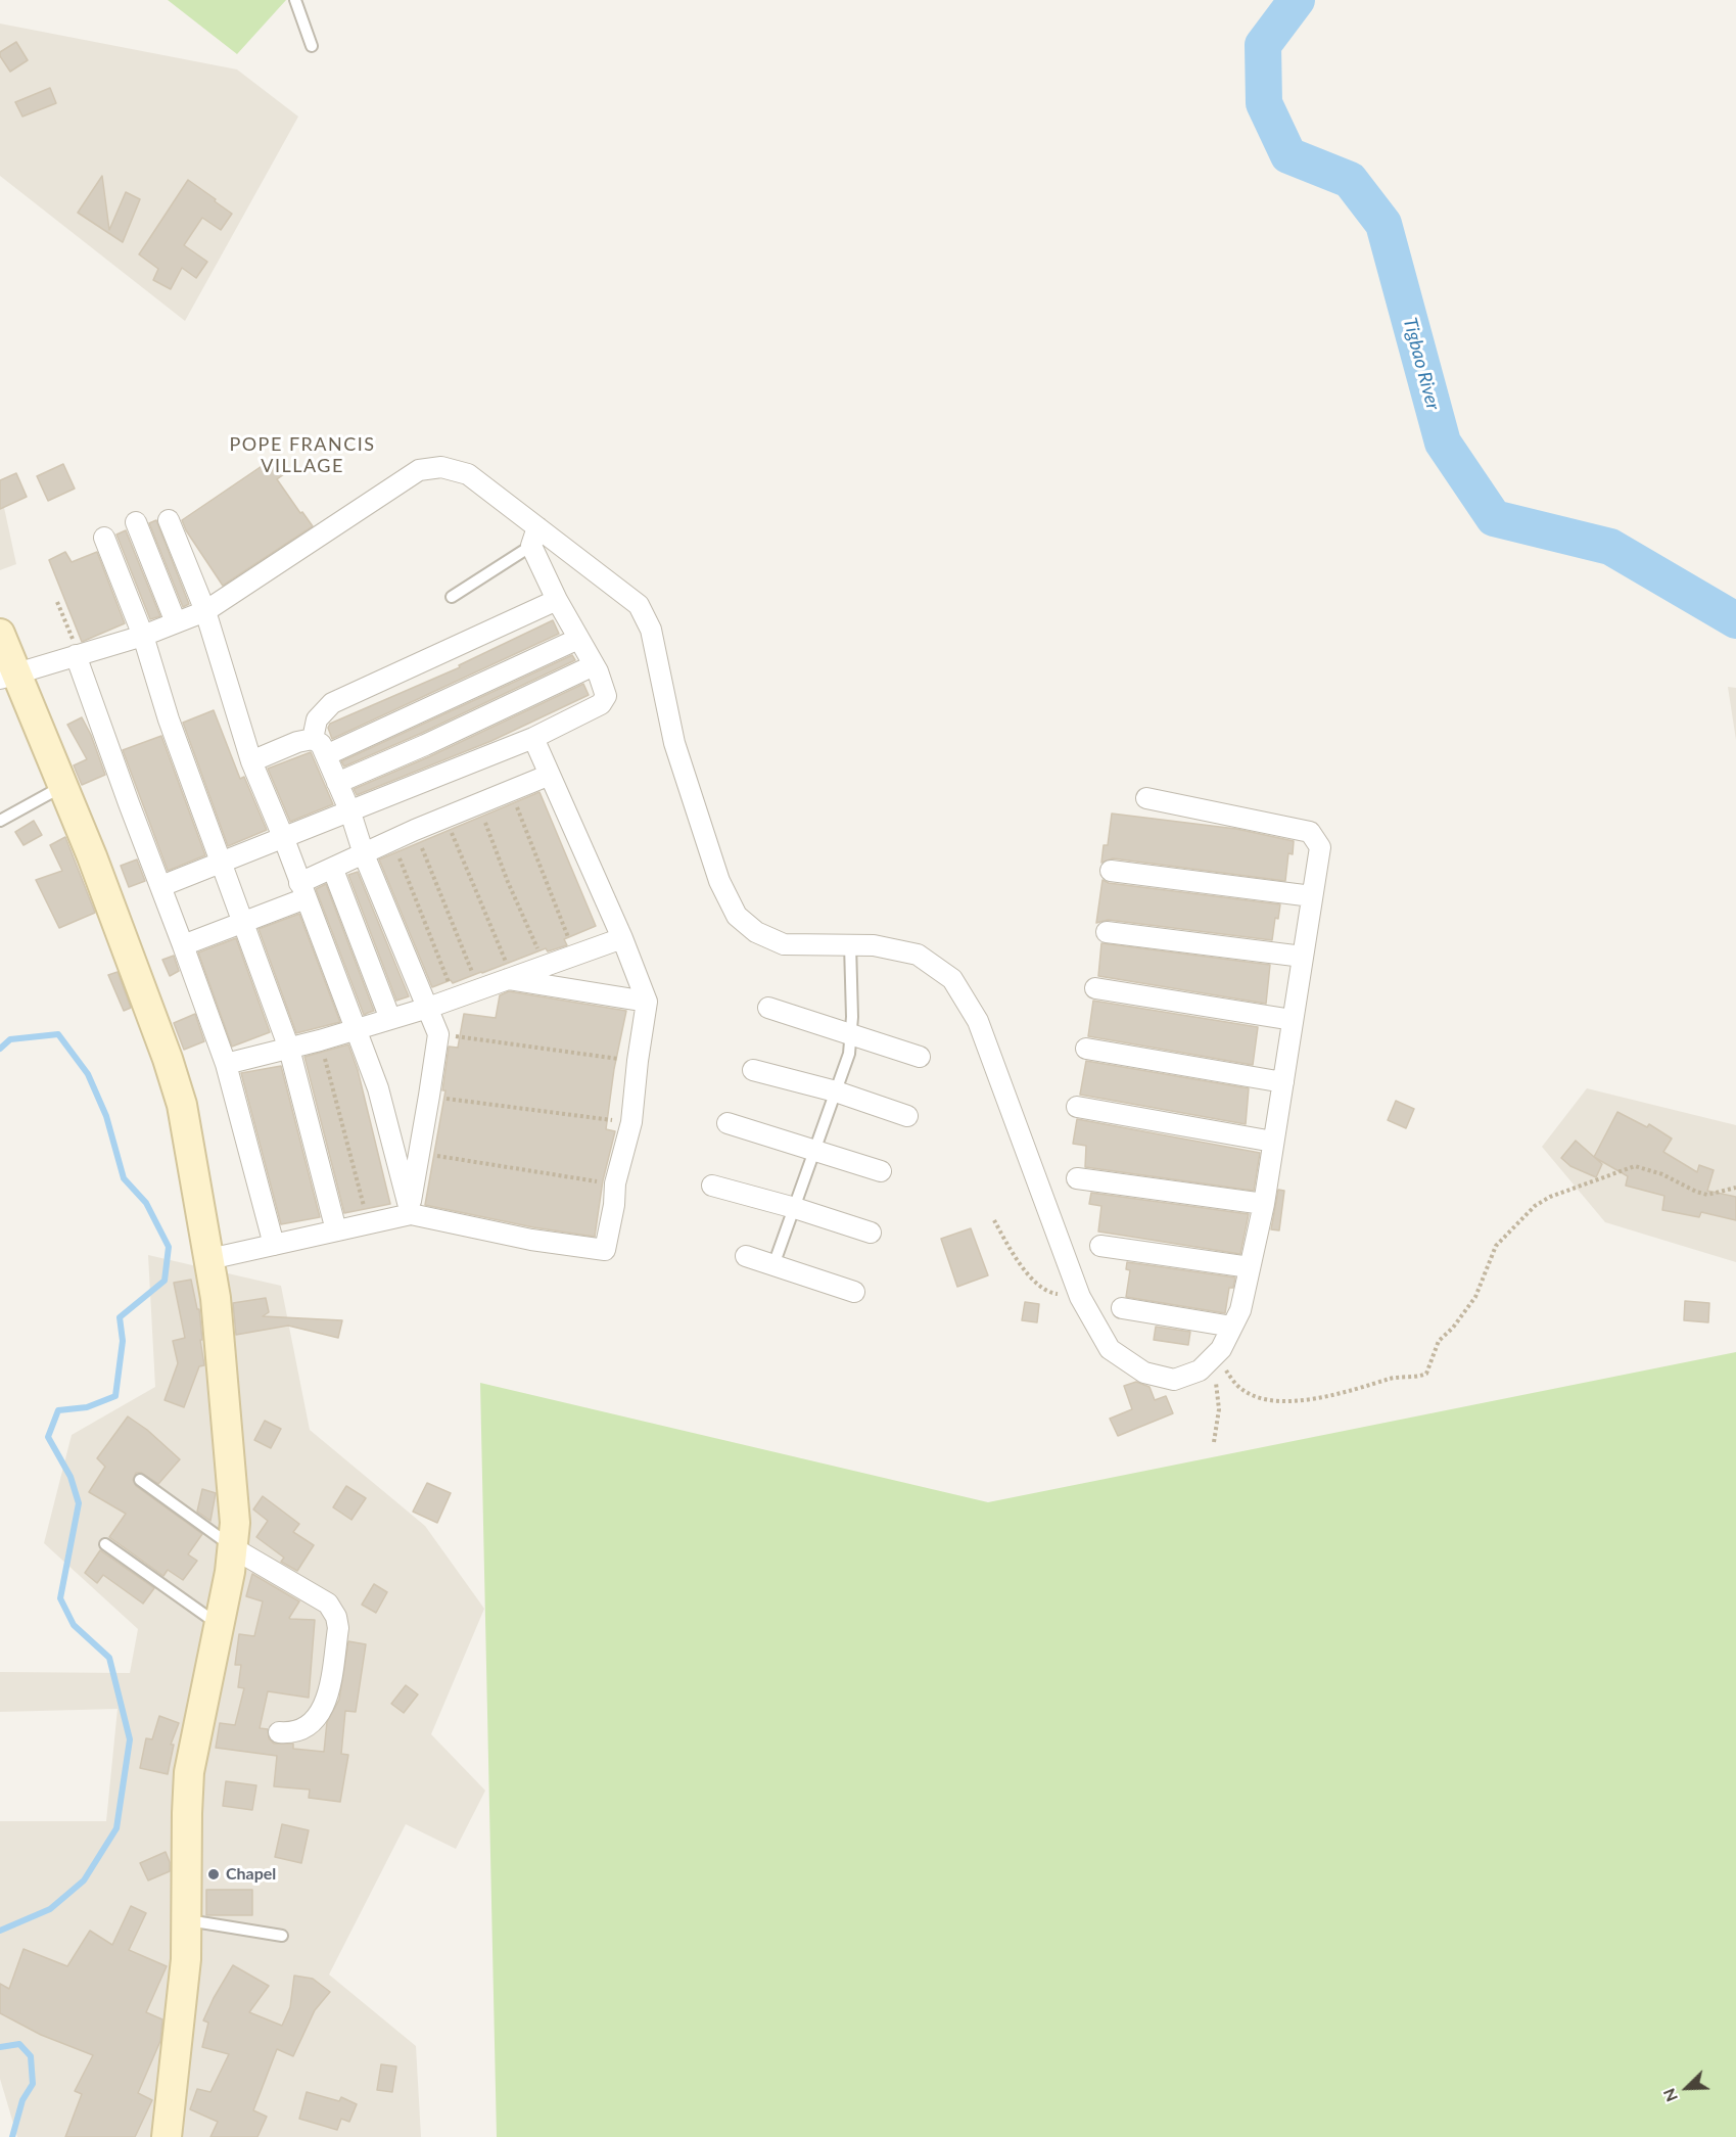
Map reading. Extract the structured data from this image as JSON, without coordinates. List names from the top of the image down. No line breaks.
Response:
{"districts":["POPE FRANCIS VILLAGE"],"water":["Tigbao River"],"places":["Chapel"],"north":"bottom left"}
